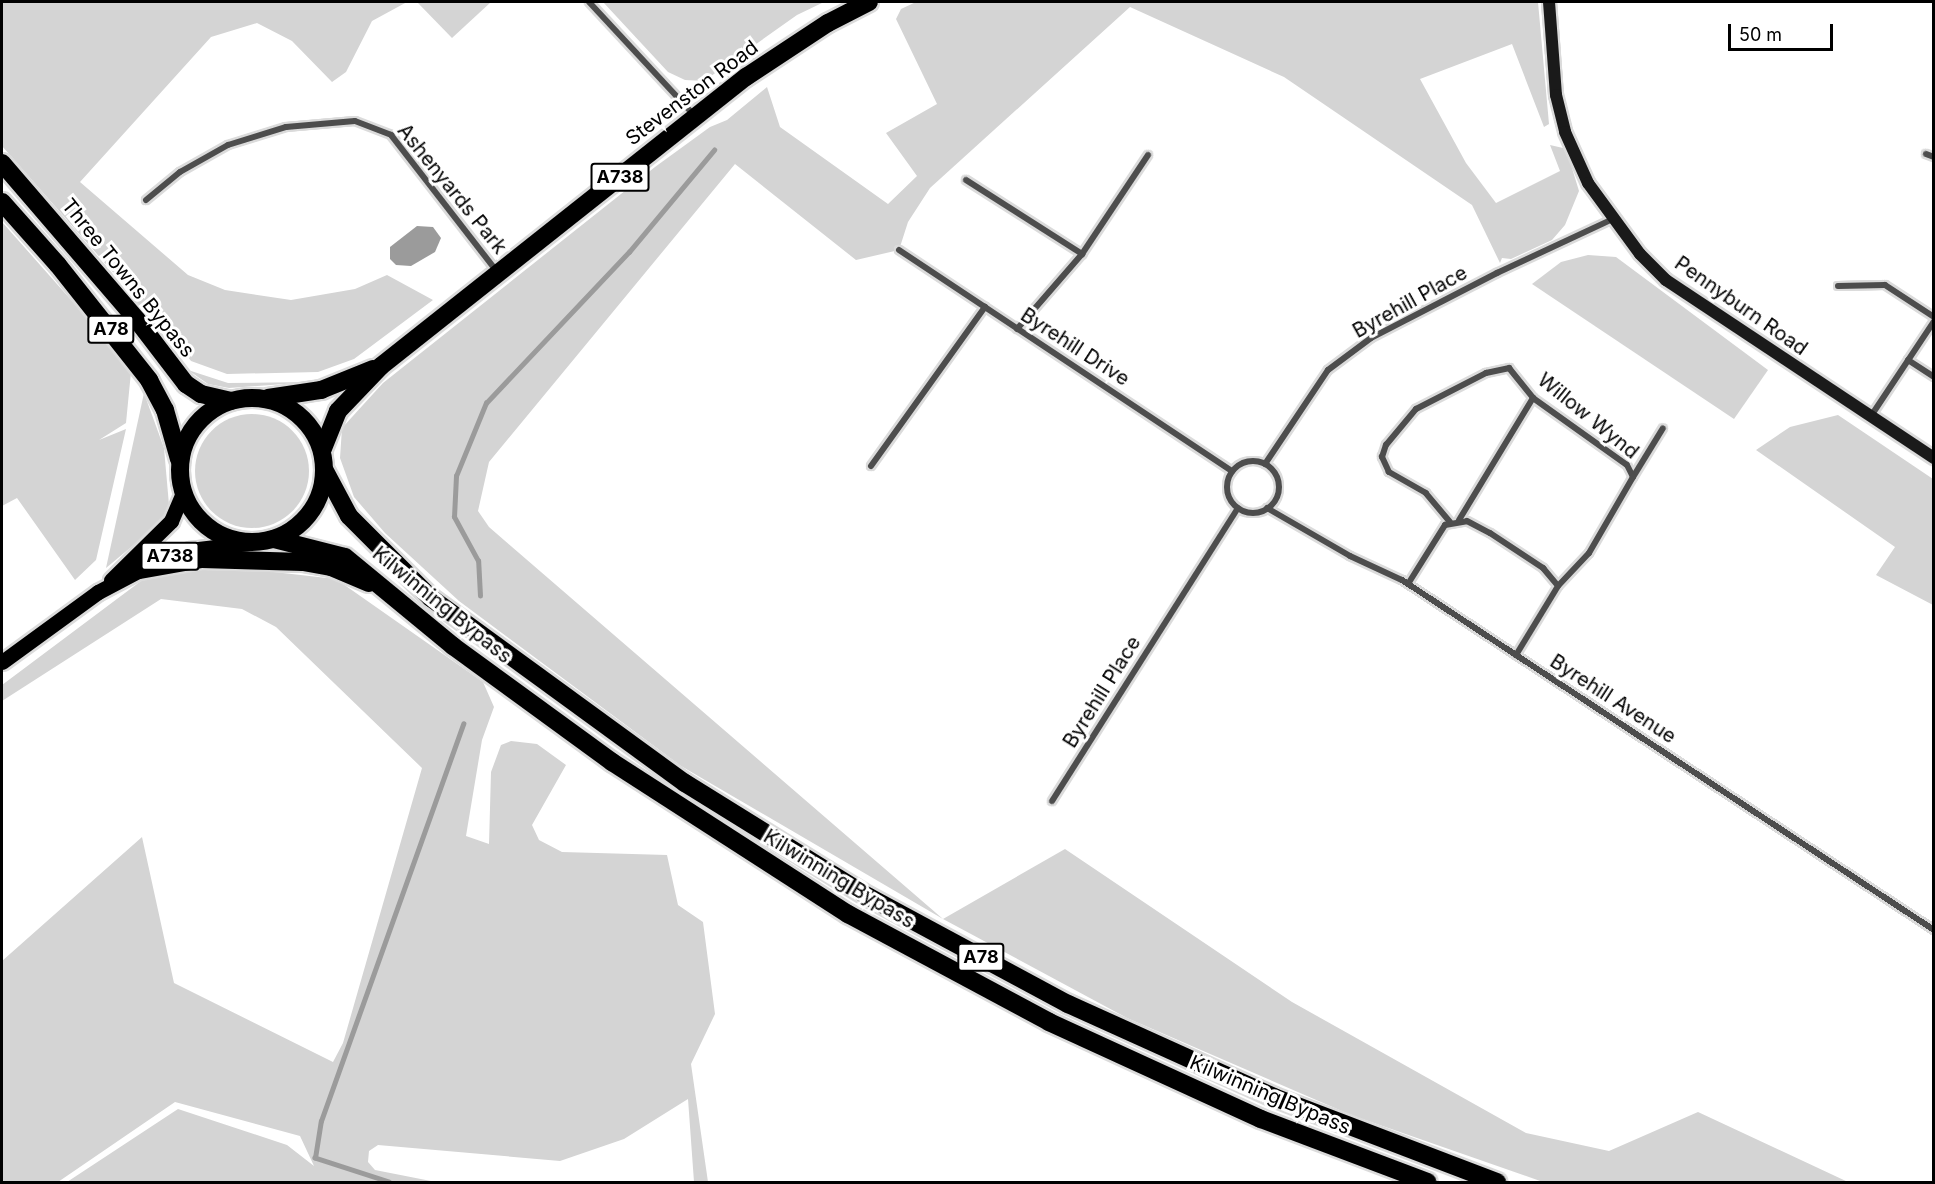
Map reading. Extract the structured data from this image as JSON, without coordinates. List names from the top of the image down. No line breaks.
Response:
{"streets":{"highway":["Stevenston Road","A738","Three Towns Bypass","A78","Kilwinning Bypass"],"street":["Ashenyards Park","Byrehill Place","Pennyburn Road","Byrehill Drive","Willow Wynd","Byrehill Avenue"]},"crossings":[["Stevenston Road","A738"],["Stevenston Road","Ashenyards Park"],["A738","Three Towns Bypass"],["A738","A78"],["A738","Kilwinning Bypass"],["Three Towns Bypass","A78"],["Three Towns Bypass","Kilwinning Bypass"],["Byrehill Place","Pennyburn Road"],["Byrehill Place","Byrehill Drive"],["Byrehill Place","Byrehill Avenue"],["A78","Kilwinning Bypass"],["Byrehill Drive","Byrehill Avenue"],["Willow Wynd","Byrehill Avenue"]],"scale_bar":"50 m"}
